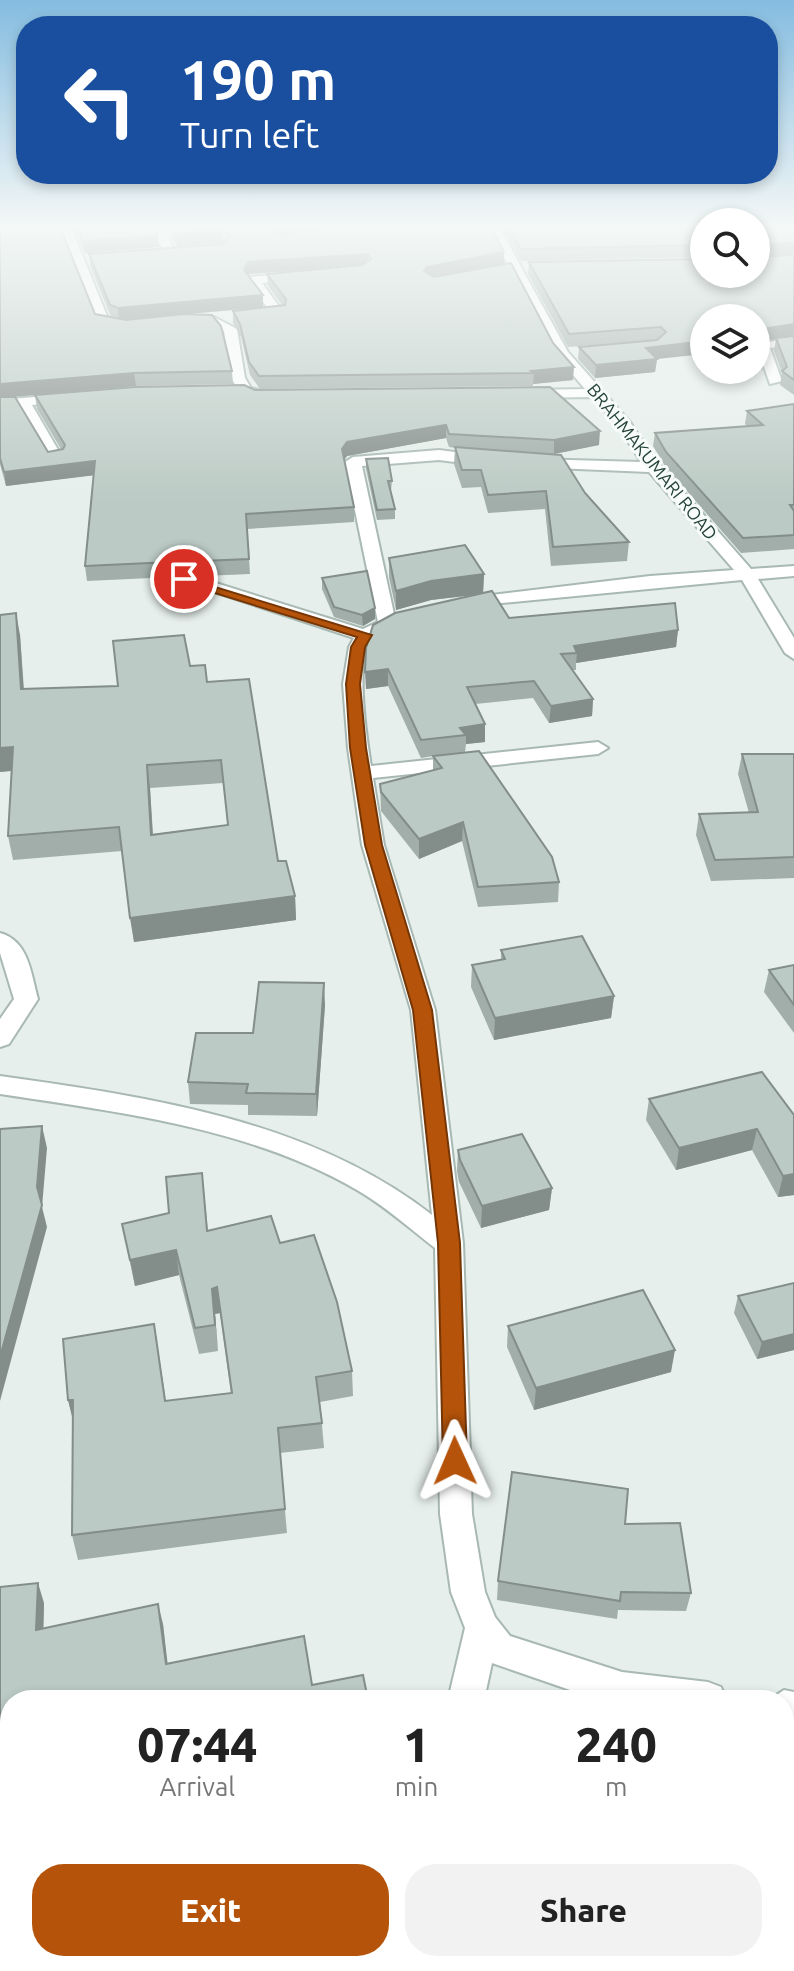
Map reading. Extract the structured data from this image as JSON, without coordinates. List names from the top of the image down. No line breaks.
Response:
{"streets":{"street":["BRAHMAKUMARI ROAD"]},"page":{"turn":["190 m","Turn left"],"eta":["07:44","Arrival","1","min","240","m"],"buttons":["Exit","Share"]}}
